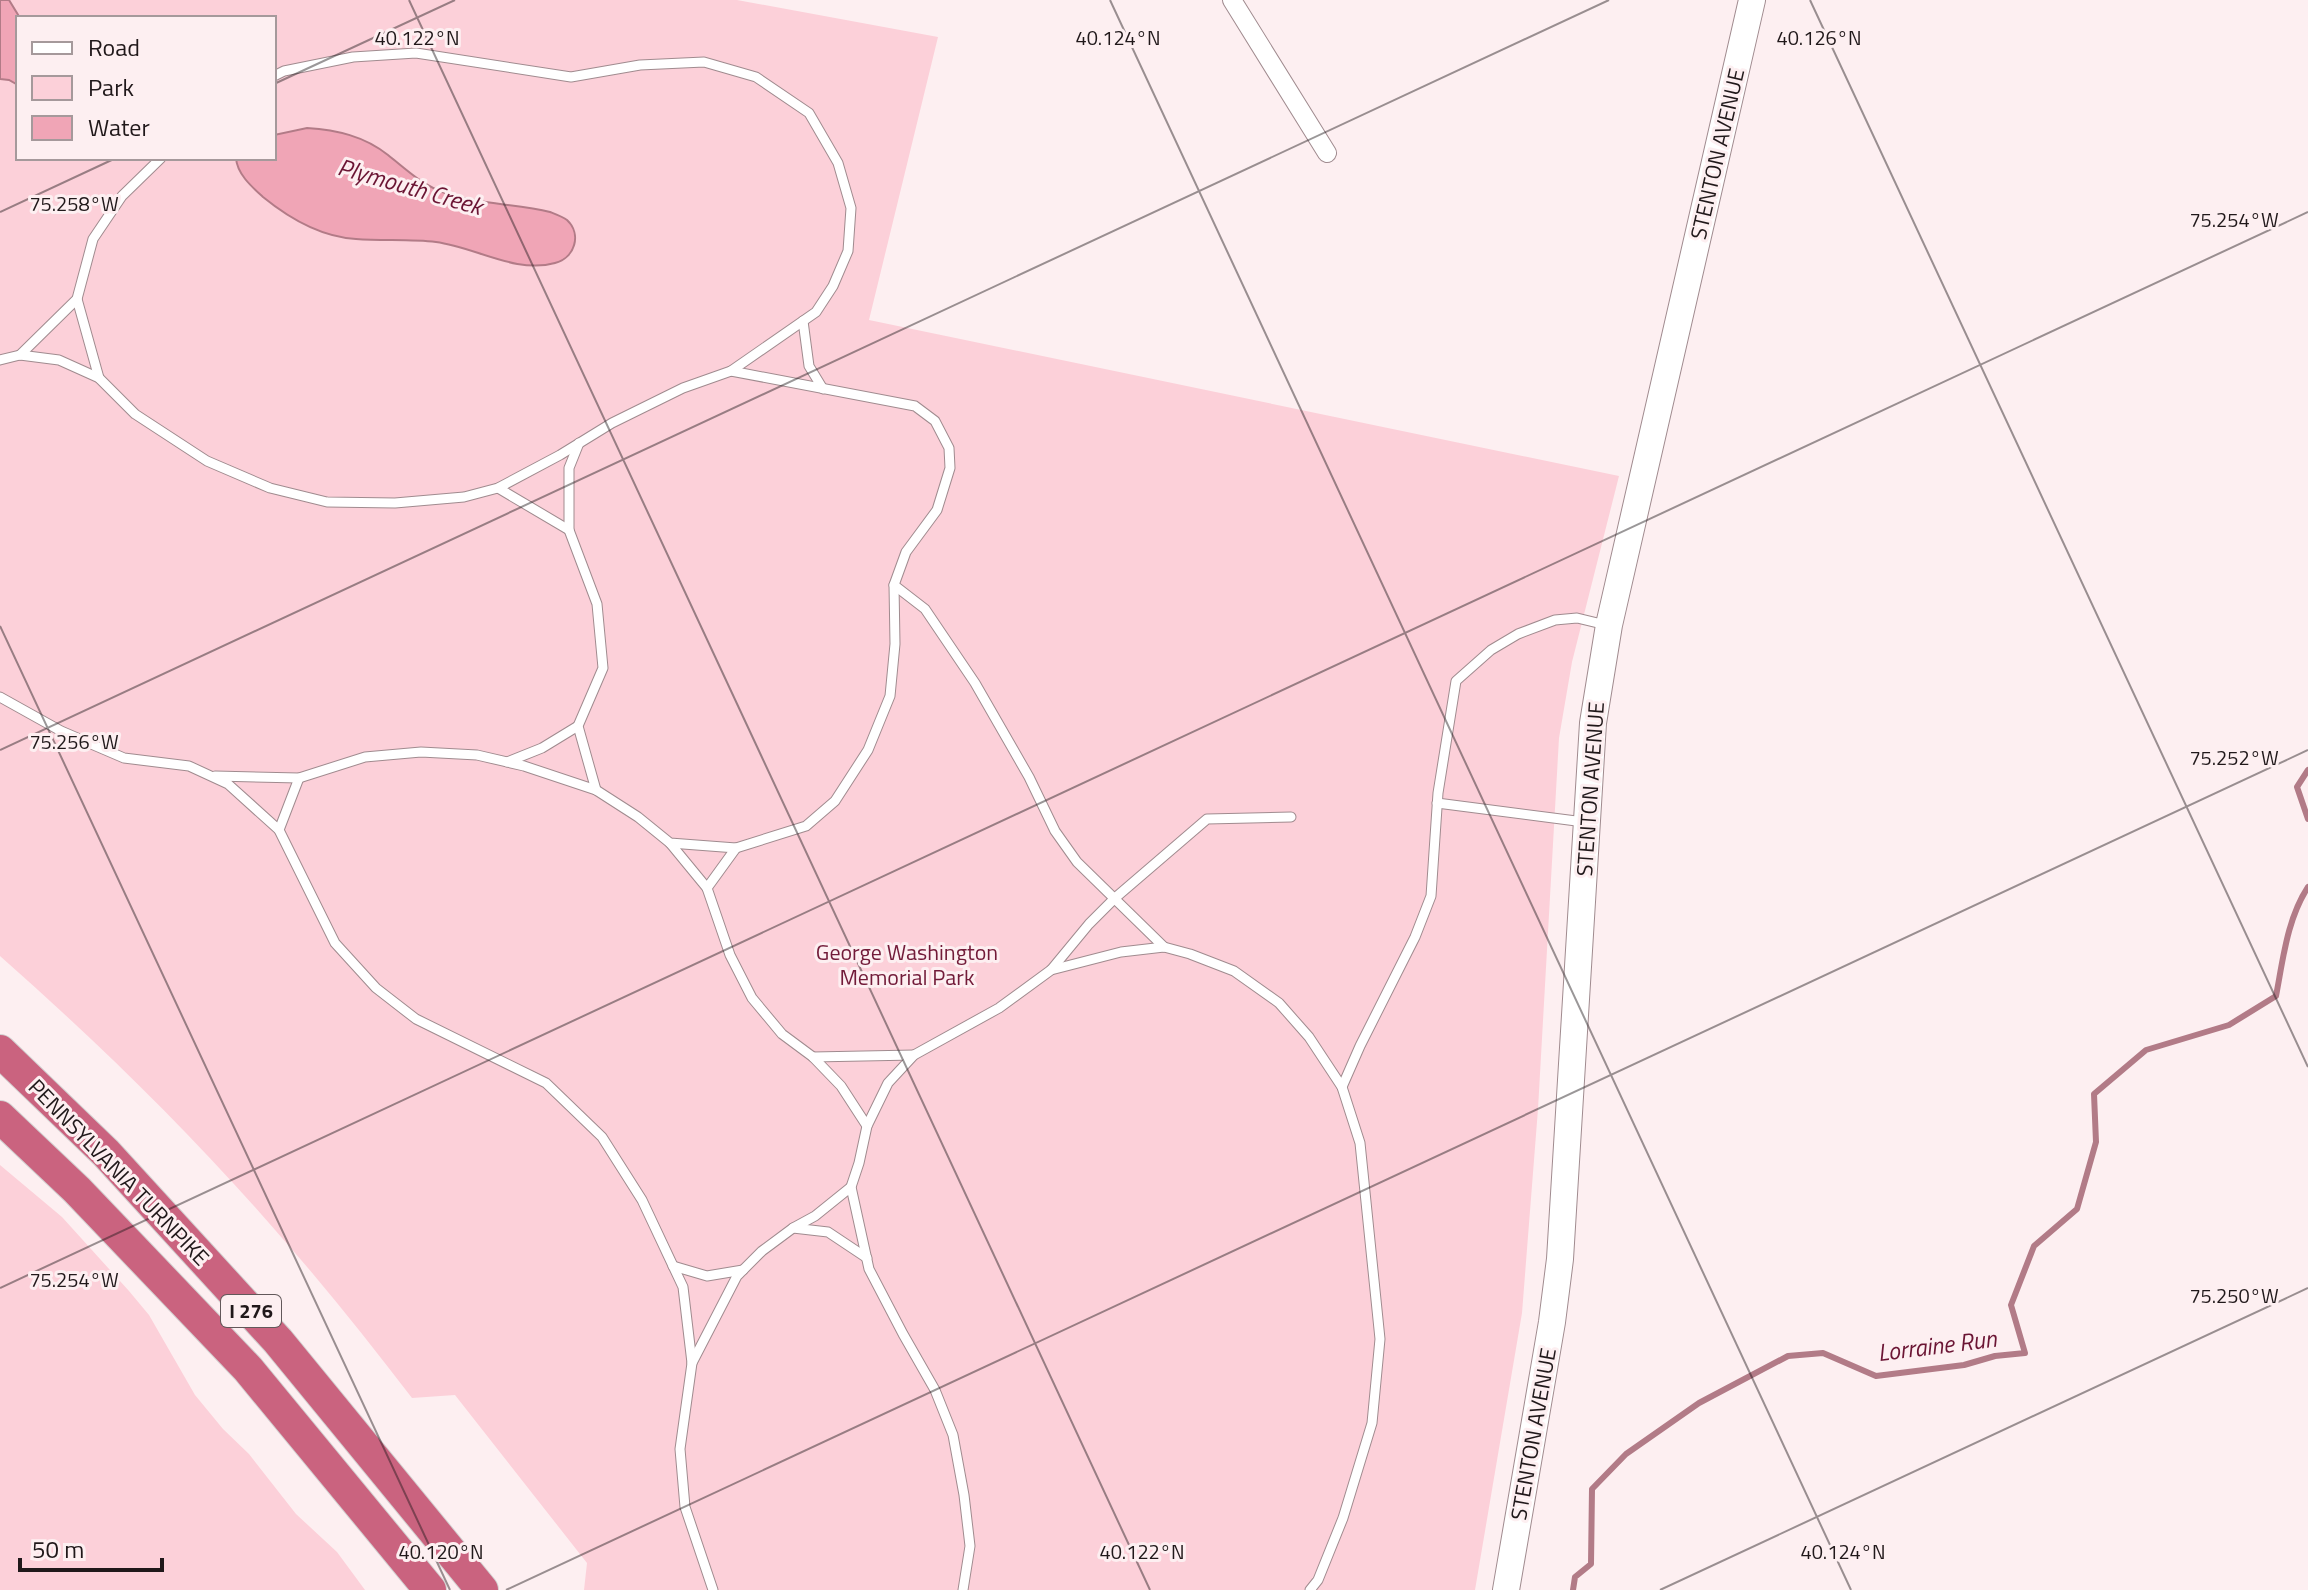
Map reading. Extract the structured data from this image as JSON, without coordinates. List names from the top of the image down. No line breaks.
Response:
{"streets":{"highway":["PENNSYLVANIA TURNPIKE","I 276"],"main road":["STENTON AVENUE"]},"water":["Plymouth Creek","Lorraine Run"],"parks":["George Washington Memorial Park"],"legend":["Road","Park","Water"],"scale_bar":"50 m","coordinates":["40.122°N","40.124°N","40.126°N","75.258°W","75.254°W","75.256°W","75.252°W","75.250°W","40.120°N"]}
